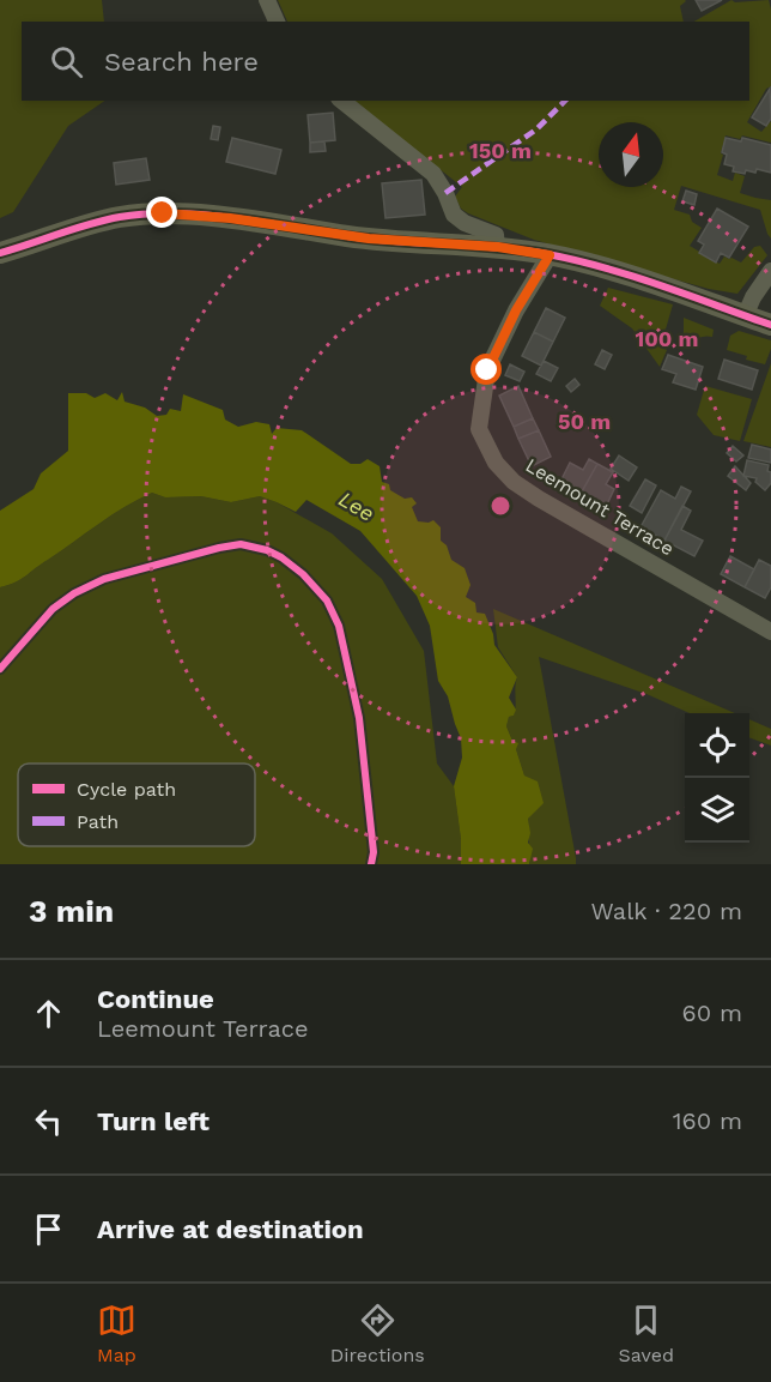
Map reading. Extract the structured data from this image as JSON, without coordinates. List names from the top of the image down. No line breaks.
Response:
{"streets":{"street":["Leemount Terrace"]},"water":["Lee"],"legend":["Cycle path","Path"],"north":"top","page":{"search":"Search here","heading":["3 min","Walk · 220 m"],"list":[["Continue","Leemount Terrace","60 m"],["Turn left","160 m"],"Arrive at destination"],"nav":["Map","Directions","Saved"]},"rings":["150 m","100 m","50 m"]}
